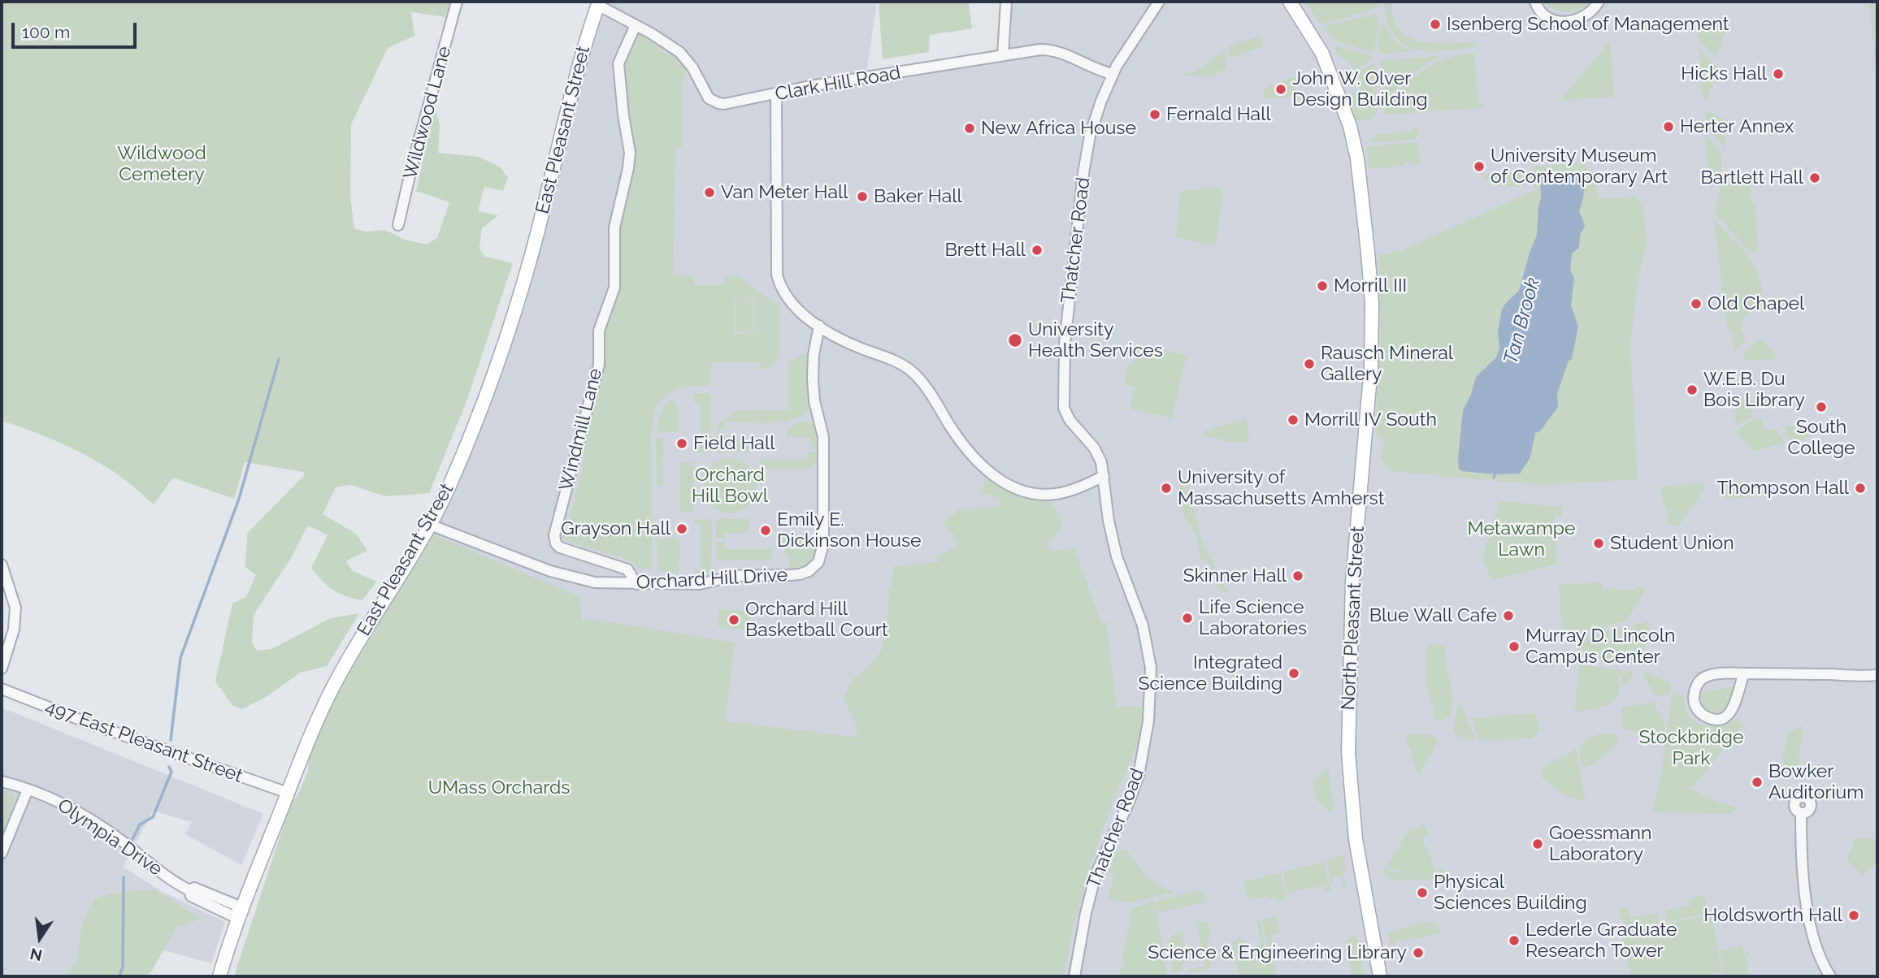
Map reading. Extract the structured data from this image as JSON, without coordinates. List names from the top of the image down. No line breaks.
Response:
{"streets":{"main road":["East Pleasant Street","North Pleasant Street"],"street":["Clark Hill Road","Wildwood Lane","Thatcher Road","Windmill Lane","Orchard Hill Drive","497 East Pleasant Street","Olympia Drive"]},"crossings":[["Clark Hill Road","East Pleasant Street"],["Clark Hill Road","Thatcher Road"],["Clark Hill Road","Windmill Lane"],["East Pleasant Street","Orchard Hill Drive"],["East Pleasant Street","497 East Pleasant Street"],["East Pleasant Street","Olympia Drive"],["Windmill Lane","Orchard Hill Drive"]],"water":["Tan Brook"],"parks":["Wildwood Cemetery","Orchard Hill Bowl","Metawampe Lawn","Stockbridge Park","UMass Orchards"],"places":["Isenberg School of Management","Hicks Hall","John W. Olver Design Building","Fernald Hall","Herter Annex","New Africa House","University Museum of Contemporary Art","Bartlett Hall","Van Meter Hall","Baker Hall","Brett Hall","Morrill III","Old Chapel","University Health Services","Rausch Mineral Gallery","W.E.B. Du Bois Library","South College","Morrill IV South","Field Hall","University of Massachusetts Amherst","Thompson Hall","Grayson Hall","Emily E. Dickinson House","Student Union","Skinner Hall","Blue Wall Cafe","Life Science Laboratories","Orchard Hill Basketball Court","Murray D. Lincoln Campus Center","Integrated Science Building","Bowker Auditorium","Goessmann Laboratory","Physical Sciences Building","Holdsworth Hall","Lederle Graduate Research Tower","Science & Engineering Library"],"scale_bar":"100 m","north":"bottom"}
